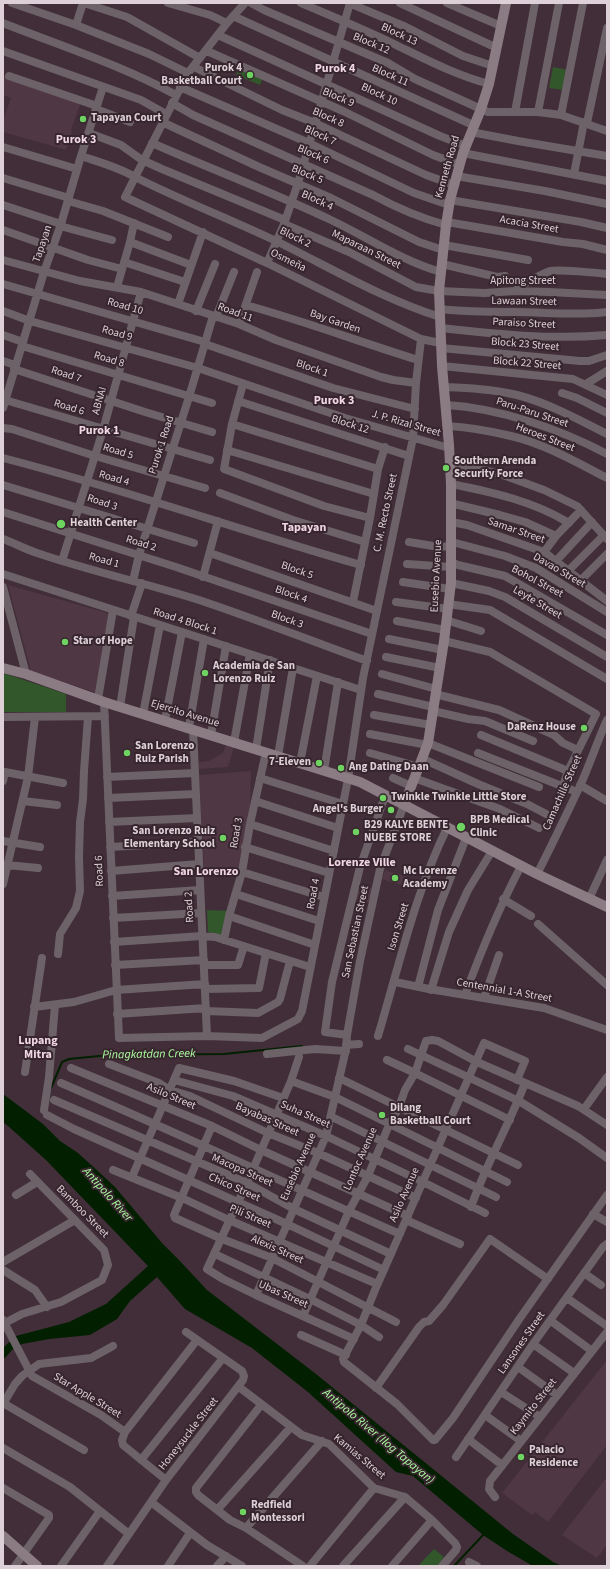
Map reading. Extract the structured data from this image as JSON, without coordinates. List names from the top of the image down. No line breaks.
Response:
{"streets":{"street":["Block 13","Block 12","Block 11","Block 10","Block 9","Block 8","Block 7","Block 6","Kenneth Road","Block 5","Block 4","Acacia Street","Block 2","Tapayan","Maparaan Street","Osmeña","Apitong Street","Lawaan Street","Road 10","Road 11","Bay Garden","Paraiso Street","Road 9","Block 23 Street","Road 8","Block 22 Street","Block 1","Road 7","ABNAI","Road 6","Paru-Paru Street","J. P. Rizal Street","Heroes Street","Purok 1 Road","Road 5","Road 4","Road 3","C. M. Recto Street","Samar Street","Road 2","Road 1","Davao Street","Eusebio Avenue","Bohol Street","Leyte Street","Block 3","Road 4 Block 1","Ejercito Avenue","Camachille Street","Ison Street","San Sebastian Street","Centennial 1-A Street","Asilo Street","Suha Street","Bayabas Street","Lontoc Avenue","Macopa Street","Chico Street","Asilo Avenue","Bamboo Street","Pili Street","Alexis Street","Ubas Street","Lansones Street","Star Apple Street","Kaymito Street","Honeysuckle Street","Kamias Street"]},"crossings":[["Block 13","Kenneth Road"],["Block 12","Kenneth Road"],["Block 12","C. M. Recto Street"],["Block 11","Kenneth Road"],["Block 10","Kenneth Road"],["Block 9","Kenneth Road"],["Block 8","Kenneth Road"],["Block 7","Kenneth Road"],["Block 6","Kenneth Road"],["Block 6","Acacia Street"],["Kenneth Road","Block 5"],["Kenneth Road","Block 4"],["Kenneth Road","Acacia Street"],["Kenneth Road","Block 2"],["Kenneth Road","Maparaan Street"],["Kenneth Road","Osmeña"],["Kenneth Road","Apitong Street"],["Kenneth Road","Lawaan Street"],["Kenneth Road","Paraiso Street"],["Kenneth Road","Block 23 Street"],["Kenneth Road","Eusebio Avenue"],["Block 5","C. M. Recto Street"],["Block 4","C. M. Recto Street"],["Block 4","Road 2"],["Block 2","Tapayan"],["Block 2","Osmeña"],["Block 2","Lawaan Street"],["Tapayan","Road 10"],["Tapayan","Road 11"],["Tapayan","Road 9"],["Tapayan","Road 8"],["Tapayan","Road 7"],["Tapayan","Road 6"],["Maparaan Street","Apitong Street"],["Osmeña","Block 23 Street"],["Osmeña","C. M. Recto Street"],["Osmeña","Eusebio Avenue"],["Road 10","Block 1"],["Road 10","ABNAI"],["Road 10","Purok 1 Road"],["Road 11","ABNAI"],["Road 11","Purok 1 Road"],["Road 11","C. M. Recto Street"],["Bay Garden","C. M. Recto Street"],["Road 9","ABNAI"],["Road 9","J. P. Rizal Street"],["Road 9","Purok 1 Road"],["Block 23 Street","Eusebio Avenue"],["Road 8","ABNAI"],["Road 8","Purok 1 Road"],["Block 22 Street","Eusebio Avenue"],["Block 1","Purok 1 Road"],["Block 1","C. M. Recto Street"],["Road 7","ABNAI"],["Road 7","Purok 1 Road"],["ABNAI","Road 6"],["ABNAI","Road 5"],["ABNAI","Road 4"],["ABNAI","Road 3"],["ABNAI","Road 2"],["ABNAI","Road 1"],["Road 6","Purok 1 Road"],["Road 6","Road 4"],["Road 6","Road 4 Block 1"],["Road 6","Ejercito Avenue"],["Paru-Paru Street","Eusebio Avenue"],["J. P. Rizal Street","C. M. Recto Street"],["J. P. Rizal Street","Eusebio Avenue"],["Heroes Street","Eusebio Avenue"],["Purok 1 Road","Road 5"],["Purok 1 Road","Road 4"],["Purok 1 Road","Road 3"],["Purok 1 Road","Road 2"],["Purok 1 Road","Road 1"],["Purok 1 Road","Road 4 Block 1"],["Purok 1 Road","Ejercito Avenue"],["Road 4","C. M. Recto Street"],["Road 4","Road 2"],["Road 4","Ejercito Avenue"],["Road 3","Road 4 Block 1"],["Road 3","Ejercito Avenue"],["C. M. Recto Street","Block 3"],["C. M. Recto Street","Road 4 Block 1"],["C. M. Recto Street","Ejercito Avenue"],["Samar Street","Eusebio Avenue"],["Road 2","Road 4 Block 1"],["Road 2","Ejercito Avenue"],["Road 1","Block 3"],["Davao Street","Eusebio Avenue"],["Eusebio Avenue","Bohol Street"],["Eusebio Avenue","Leyte Street"],["Eusebio Avenue","Ejercito Avenue"],["Eusebio Avenue","San Sebastian Street"],["Eusebio Avenue","Suha Street"],["Eusebio Avenue","Bayabas Street"],["Eusebio Avenue","Macopa Street"],["Eusebio Avenue","Chico Street"],["Eusebio Avenue","Pili Street"],["Eusebio Avenue","Alexis Street"],["Eusebio Avenue","Ubas Street"],["Ejercito Avenue","Camachille Street"],["Ejercito Avenue","Ison Street"],["Ejercito Avenue","San Sebastian Street"],["Ison Street","Centennial 1-A Street"],["Suha Street","Lontoc Avenue"],["Suha Street","Asilo Avenue"],["Bayabas Street","Lontoc Avenue"],["Bayabas Street","Asilo Avenue"],["Lontoc Avenue","Macopa Street"],["Lontoc Avenue","Chico Street"],["Lontoc Avenue","Asilo Avenue"],["Lontoc Avenue","Pili Street"],["Lontoc Avenue","Alexis Street"],["Lontoc Avenue","Ubas Street"],["Macopa Street","Asilo Avenue"],["Chico Street","Asilo Avenue"],["Asilo Avenue","Pili Street"],["Asilo Avenue","Alexis Street"],["Asilo Avenue","Ubas Street"],["Bamboo Street","Star Apple Street"],["Pili Street","Alexis Street"],["Star Apple Street","Honeysuckle Street"],["Honeysuckle Street","Kamias Street"]],"districts":["Purok 4","Purok 3","Purok 3","Purok 1","Tapayan","Lorenze Ville","San Lorenzo","Lupang Mitra"],"water":["Pinagkatdan Creek","Antipolo River","Antipolo River (Ilog Tapayan)"],"places":["Purok 4 Basketball Court","Tapayan Court","Southern Arenda Security Force","Health Center","Star of Hope","Academia de San Lorenzo Ruiz","DaRenz House","San Lorenzo Ruiz Parish","7-Eleven","Ang Dating Daan","Twinkle Twinkle Little Store","Angel's Burger","BPB Medical Clinic","B29 KALYE BENTE NUEBE STORE","San Lorenzo Ruiz Elementary School","Mc Lorenze Academy","Dilang Basketball Court","Palacio Residence","Redfield Montessori"]}
